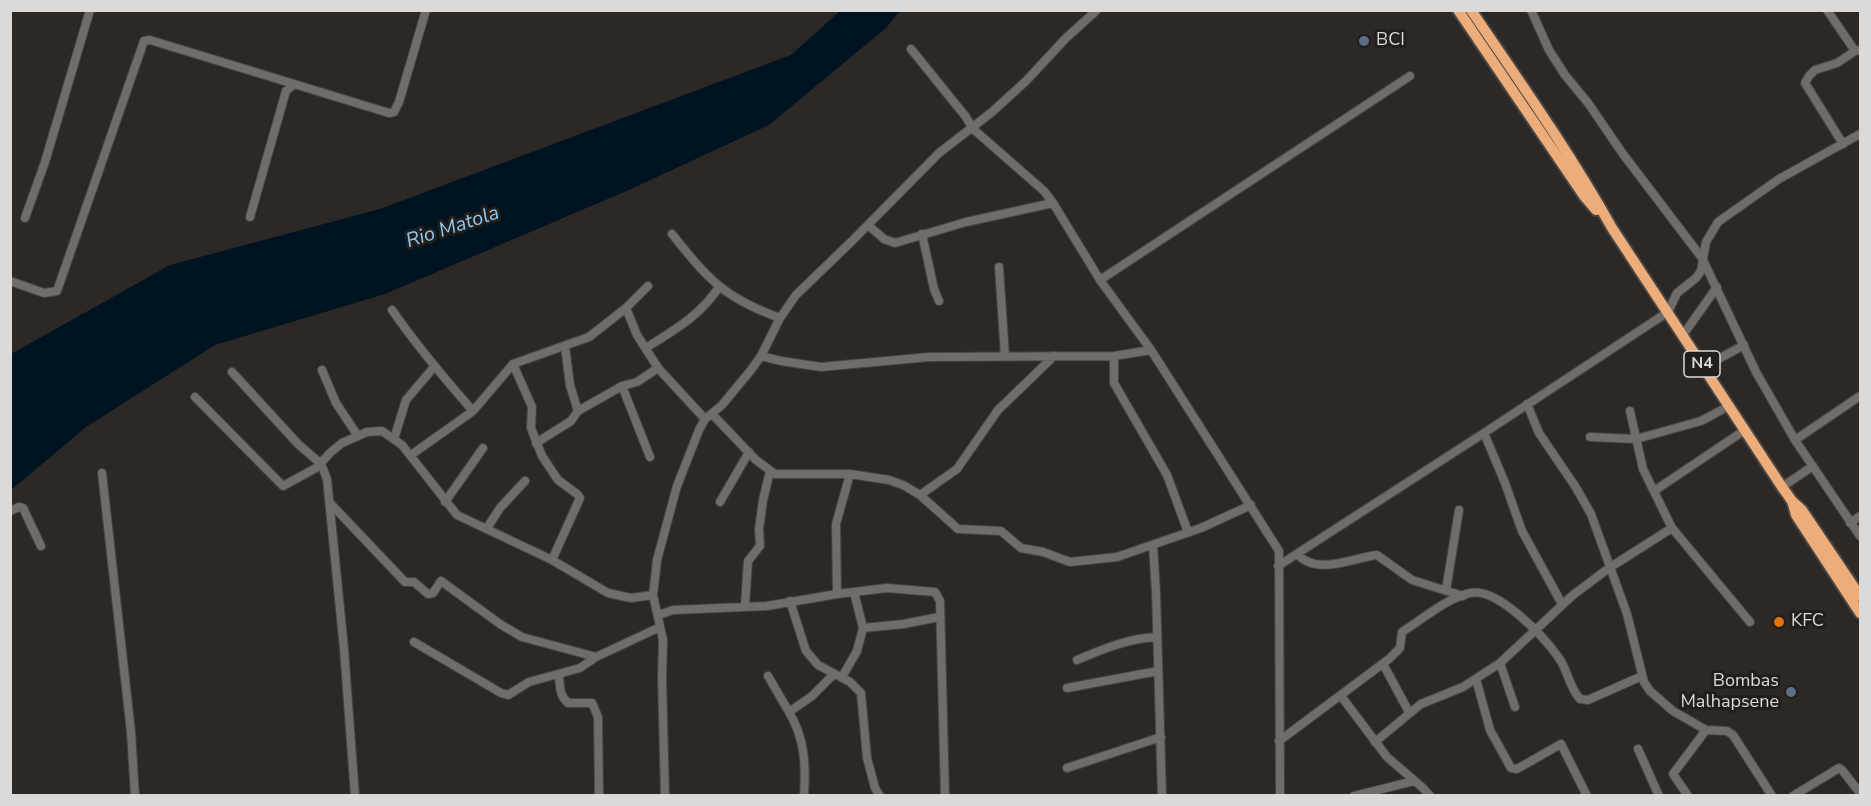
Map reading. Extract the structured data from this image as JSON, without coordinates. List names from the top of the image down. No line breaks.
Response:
{"streets":{"highway":["N4"]},"water":["Rio Matola"],"places":["BCI","KFC","Bombas Malhapsene"]}
